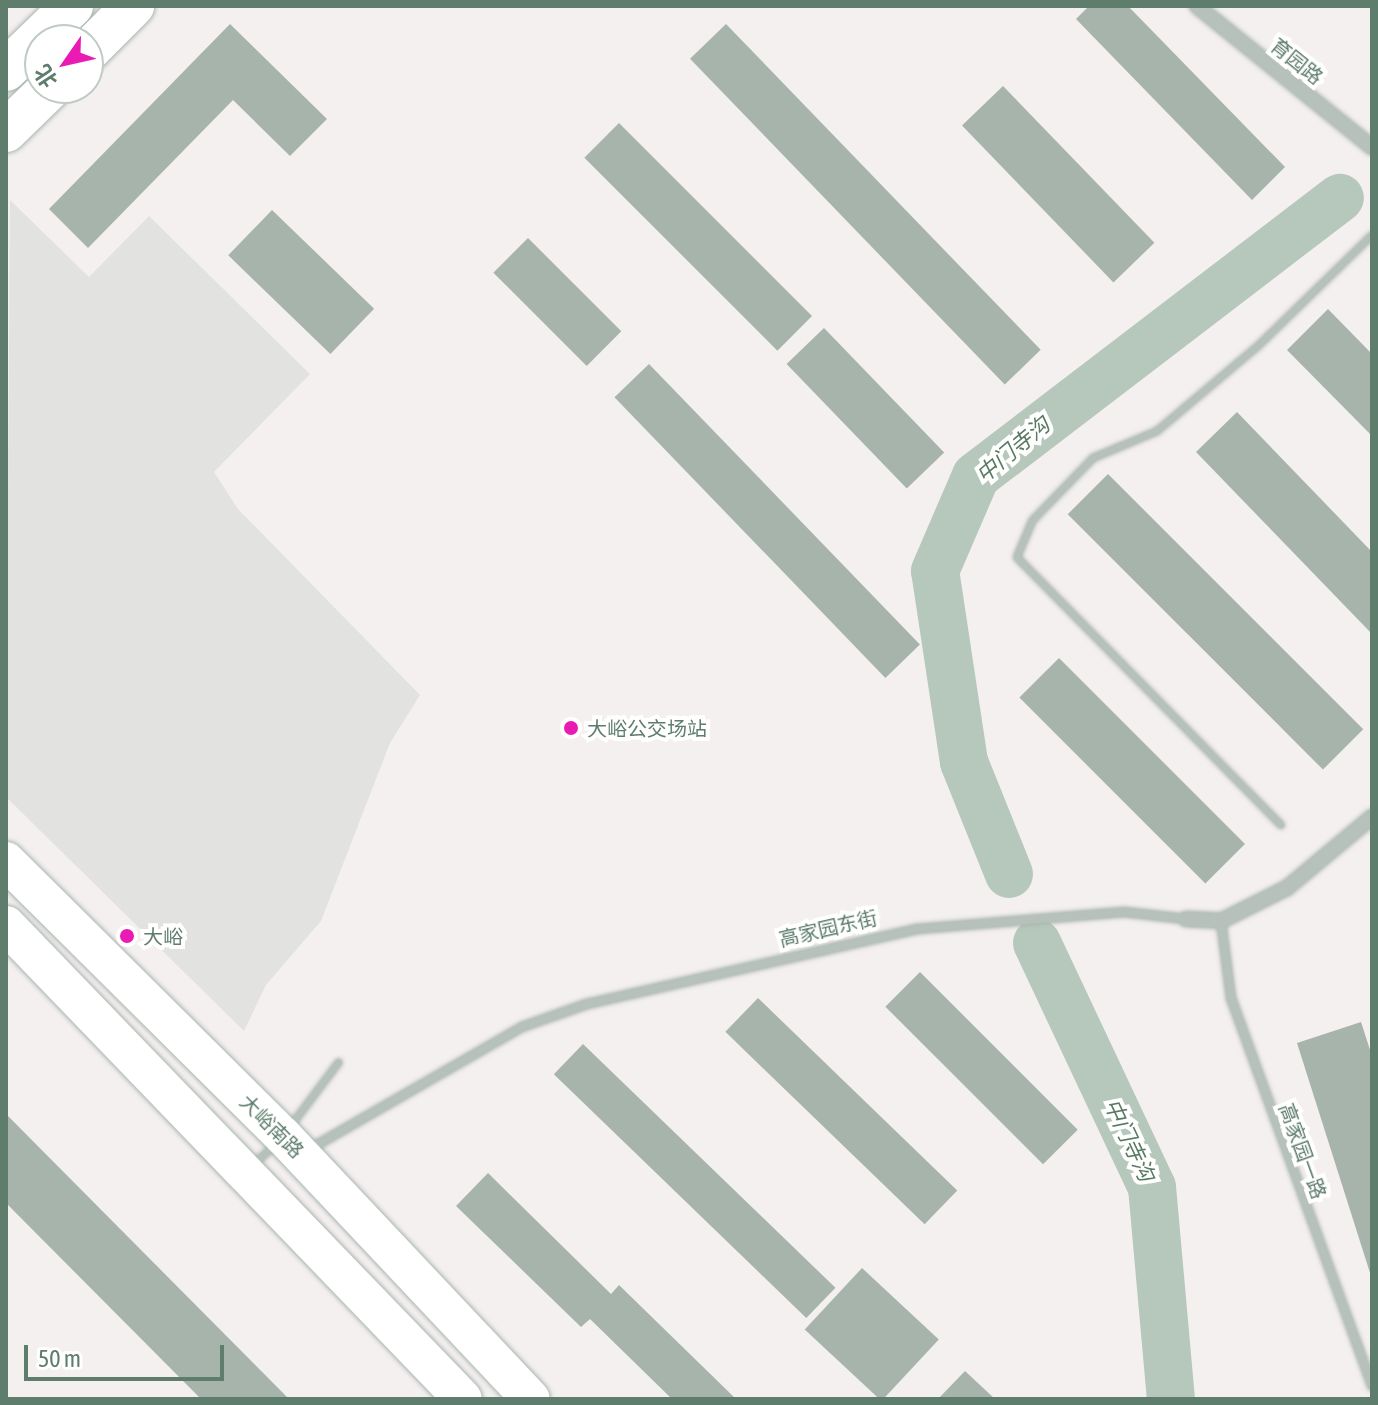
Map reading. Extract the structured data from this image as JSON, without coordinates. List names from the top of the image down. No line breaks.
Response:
{"streets":{"main road":["大峪南路"],"street":["育园路","高家园东街","高家园一路"]},"crossings":[["高家园东街","大峪南路"],["高家园东街","高家园一路"]],"water":["中门寺沟"],"places":["大峪公交场站","大峪"],"scale_bar":"50 m","north":"bottom left"}
